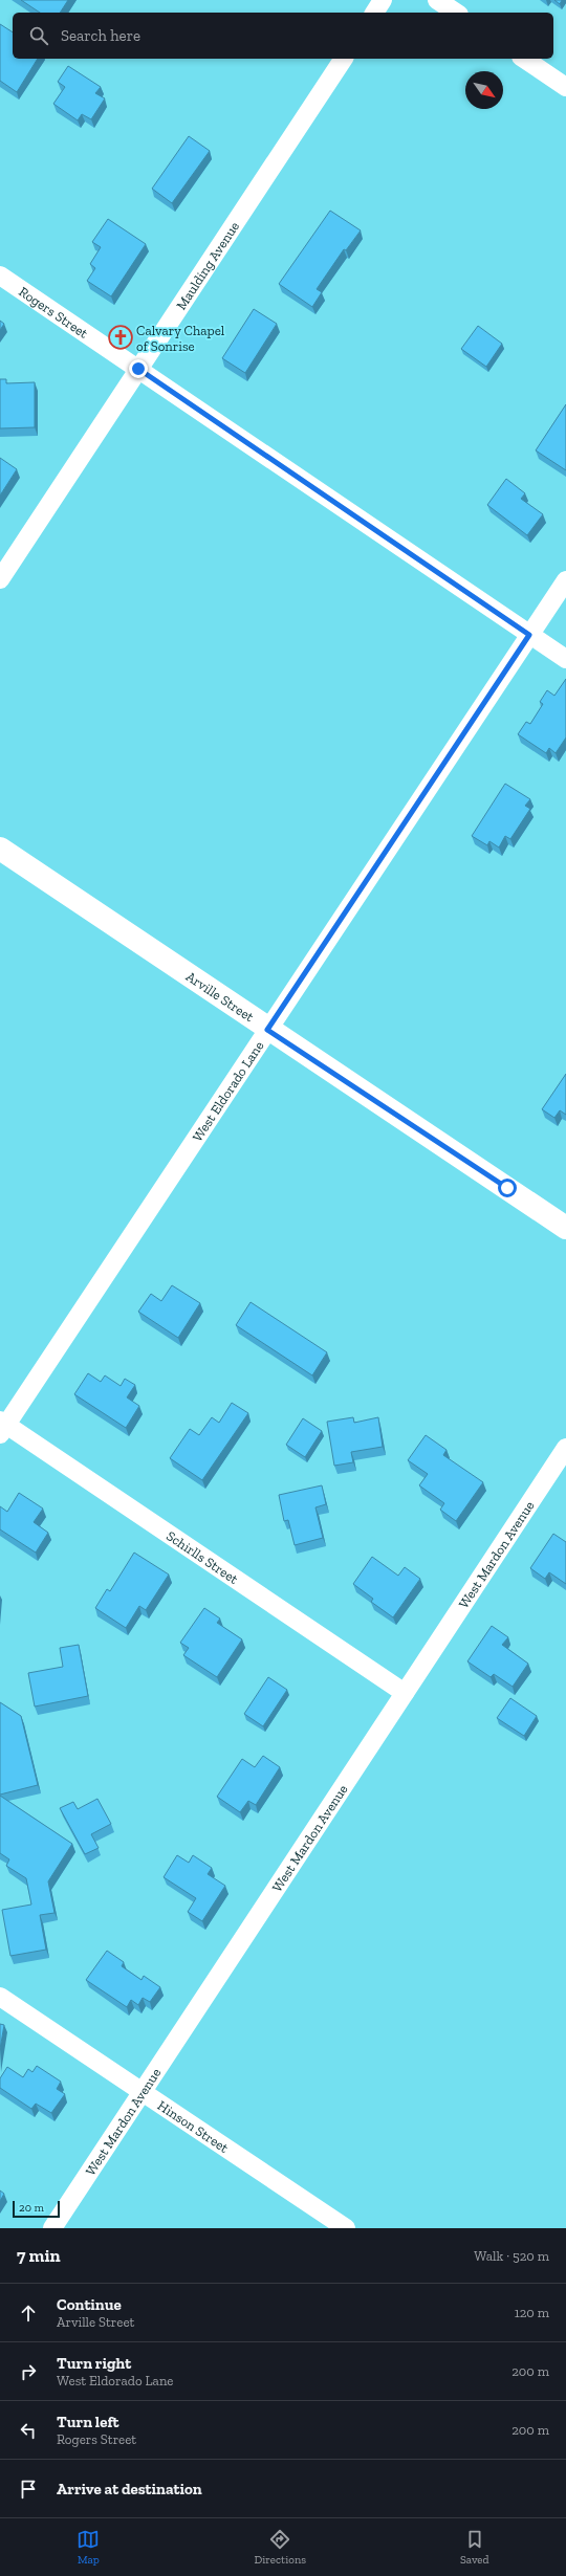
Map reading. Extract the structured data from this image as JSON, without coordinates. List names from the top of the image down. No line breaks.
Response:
{"streets":{"street":["Maulding Avenue","Rogers Street","Arville Street","West Eldorado Lane","West Mardon Avenue","Schirlls Street","Hinson Street"]},"crossings":[["Maulding Avenue","Rogers Street"],["Rogers Street","West Eldorado Lane"],["Arville Street","West Eldorado Lane"],["West Eldorado Lane","Schirlls Street"],["West Mardon Avenue","Schirlls Street"],["West Mardon Avenue","Hinson Street"]],"places":{"church":["Calvary Chapel of Sonrise"]},"scale_bar":"20 m","north":"bottom right","page":{"search":"Search here","scale":"20 m","heading":["7 min","Walk · 520 m"],"list":[["Continue","Arville Street","120 m"],["Turn right","West Eldorado Lane","200 m"],["Turn left","Rogers Street","200 m"],"Arrive at destination"],"nav":["Map","Directions","Saved"]}}
